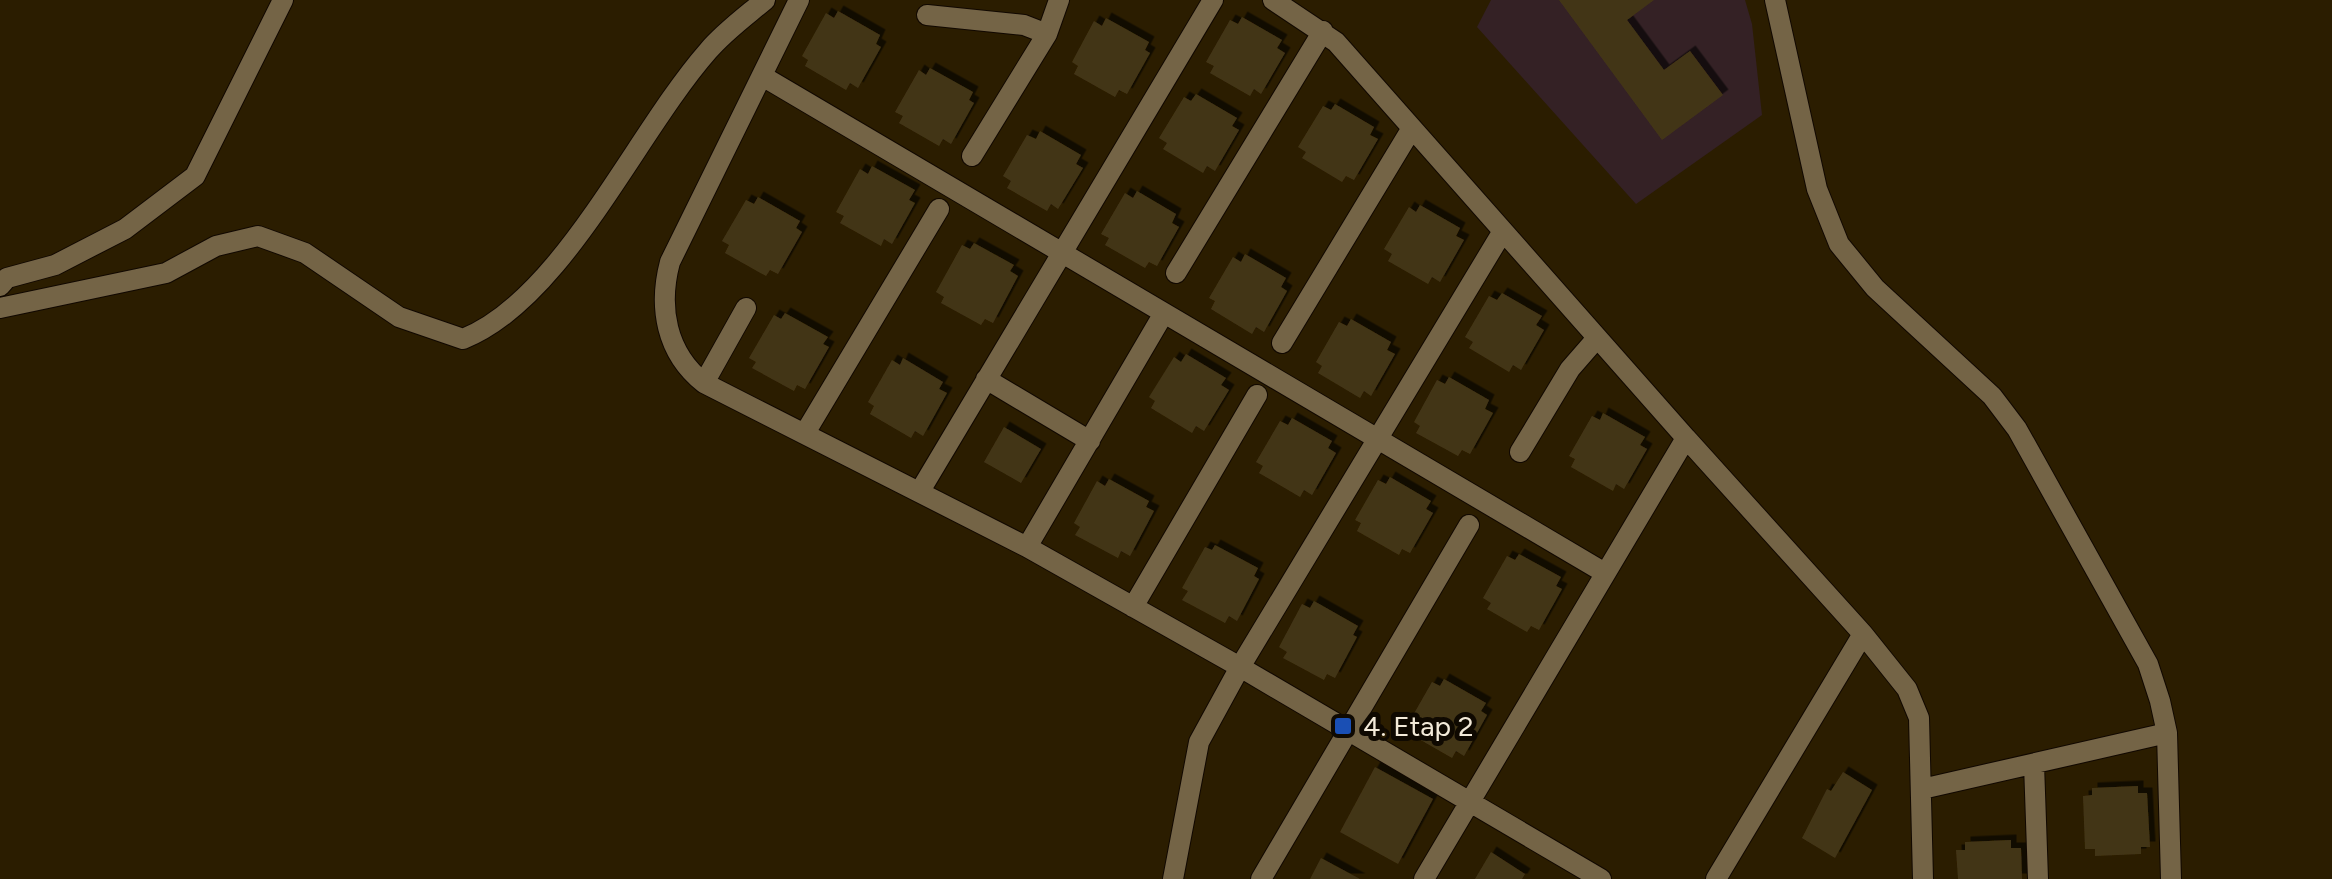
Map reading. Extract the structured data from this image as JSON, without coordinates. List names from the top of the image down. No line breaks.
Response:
{"places":{"transit":["4. Etap 2"]}}
